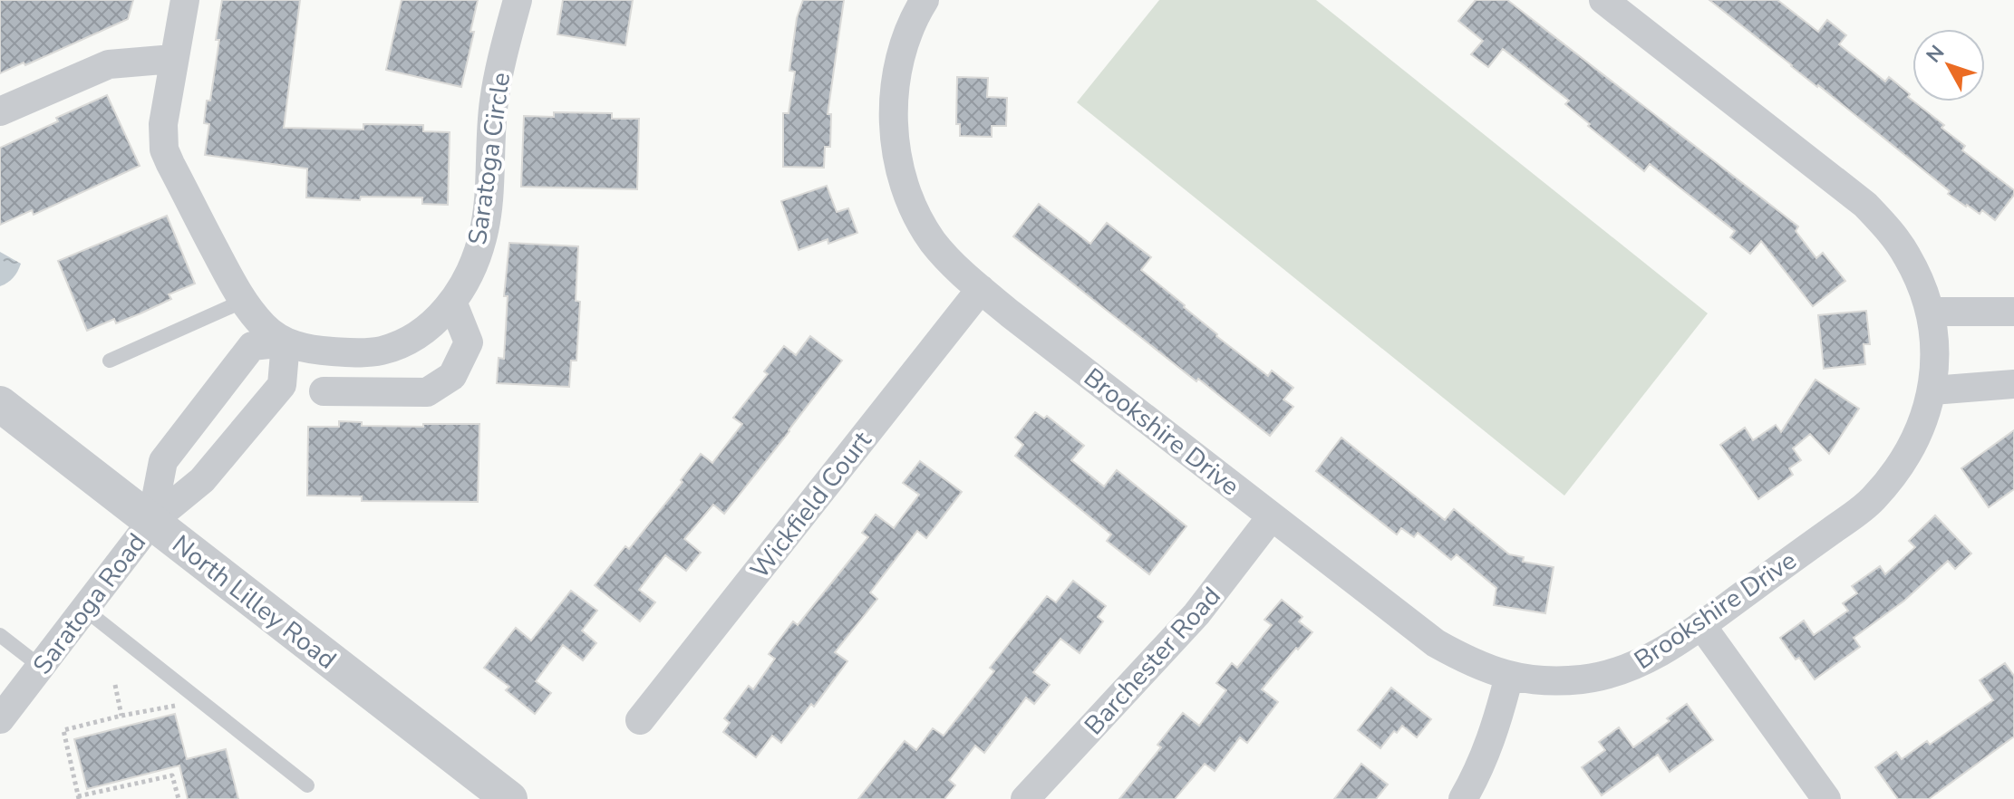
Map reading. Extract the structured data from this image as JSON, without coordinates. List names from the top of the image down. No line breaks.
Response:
{"streets":{"street":["Saratoga Circle","Brookshire Drive","Wickfield Court","North Lilley Road","Saratoga Road","Barchester Road"]},"crossings":[["Saratoga Circle","North Lilley Road"],["Saratoga Circle","Saratoga Road"],["Brookshire Drive","Wickfield Court"],["Brookshire Drive","Barchester Road"],["North Lilley Road","Saratoga Road"]],"north":"top left"}
